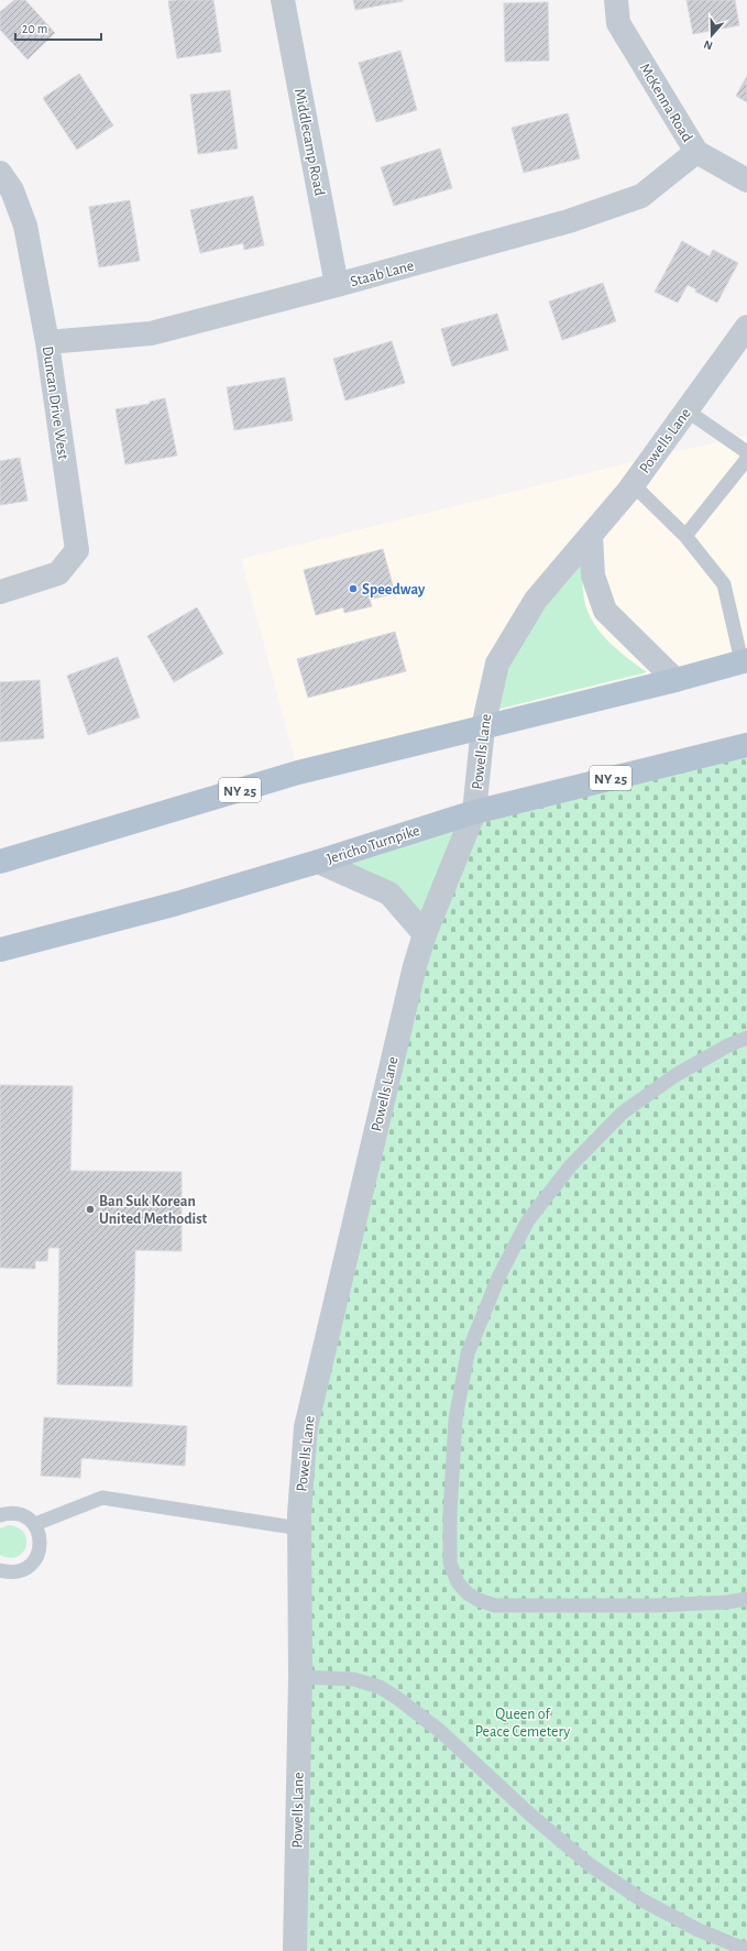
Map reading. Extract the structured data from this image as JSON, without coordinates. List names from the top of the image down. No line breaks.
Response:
{"streets":{"main road":["NY 25","Jericho Turnpike"],"street":["McKenna Road","Middlecamp Road","Staab Lane","Duncan Drive West","Powells Lane"]},"crossings":[["McKenna Road","Staab Lane"],["Middlecamp Road","Staab Lane"],["Staab Lane","Duncan Drive West"],["Powells Lane","NY 25"],["Powells Lane","Jericho Turnpike"]],"parks":["Queen of Peace Cemetery"],"places":["Speedway","Ban Suk Korean United Methodist"],"scale_bar":"20 m","north":"bottom"}
